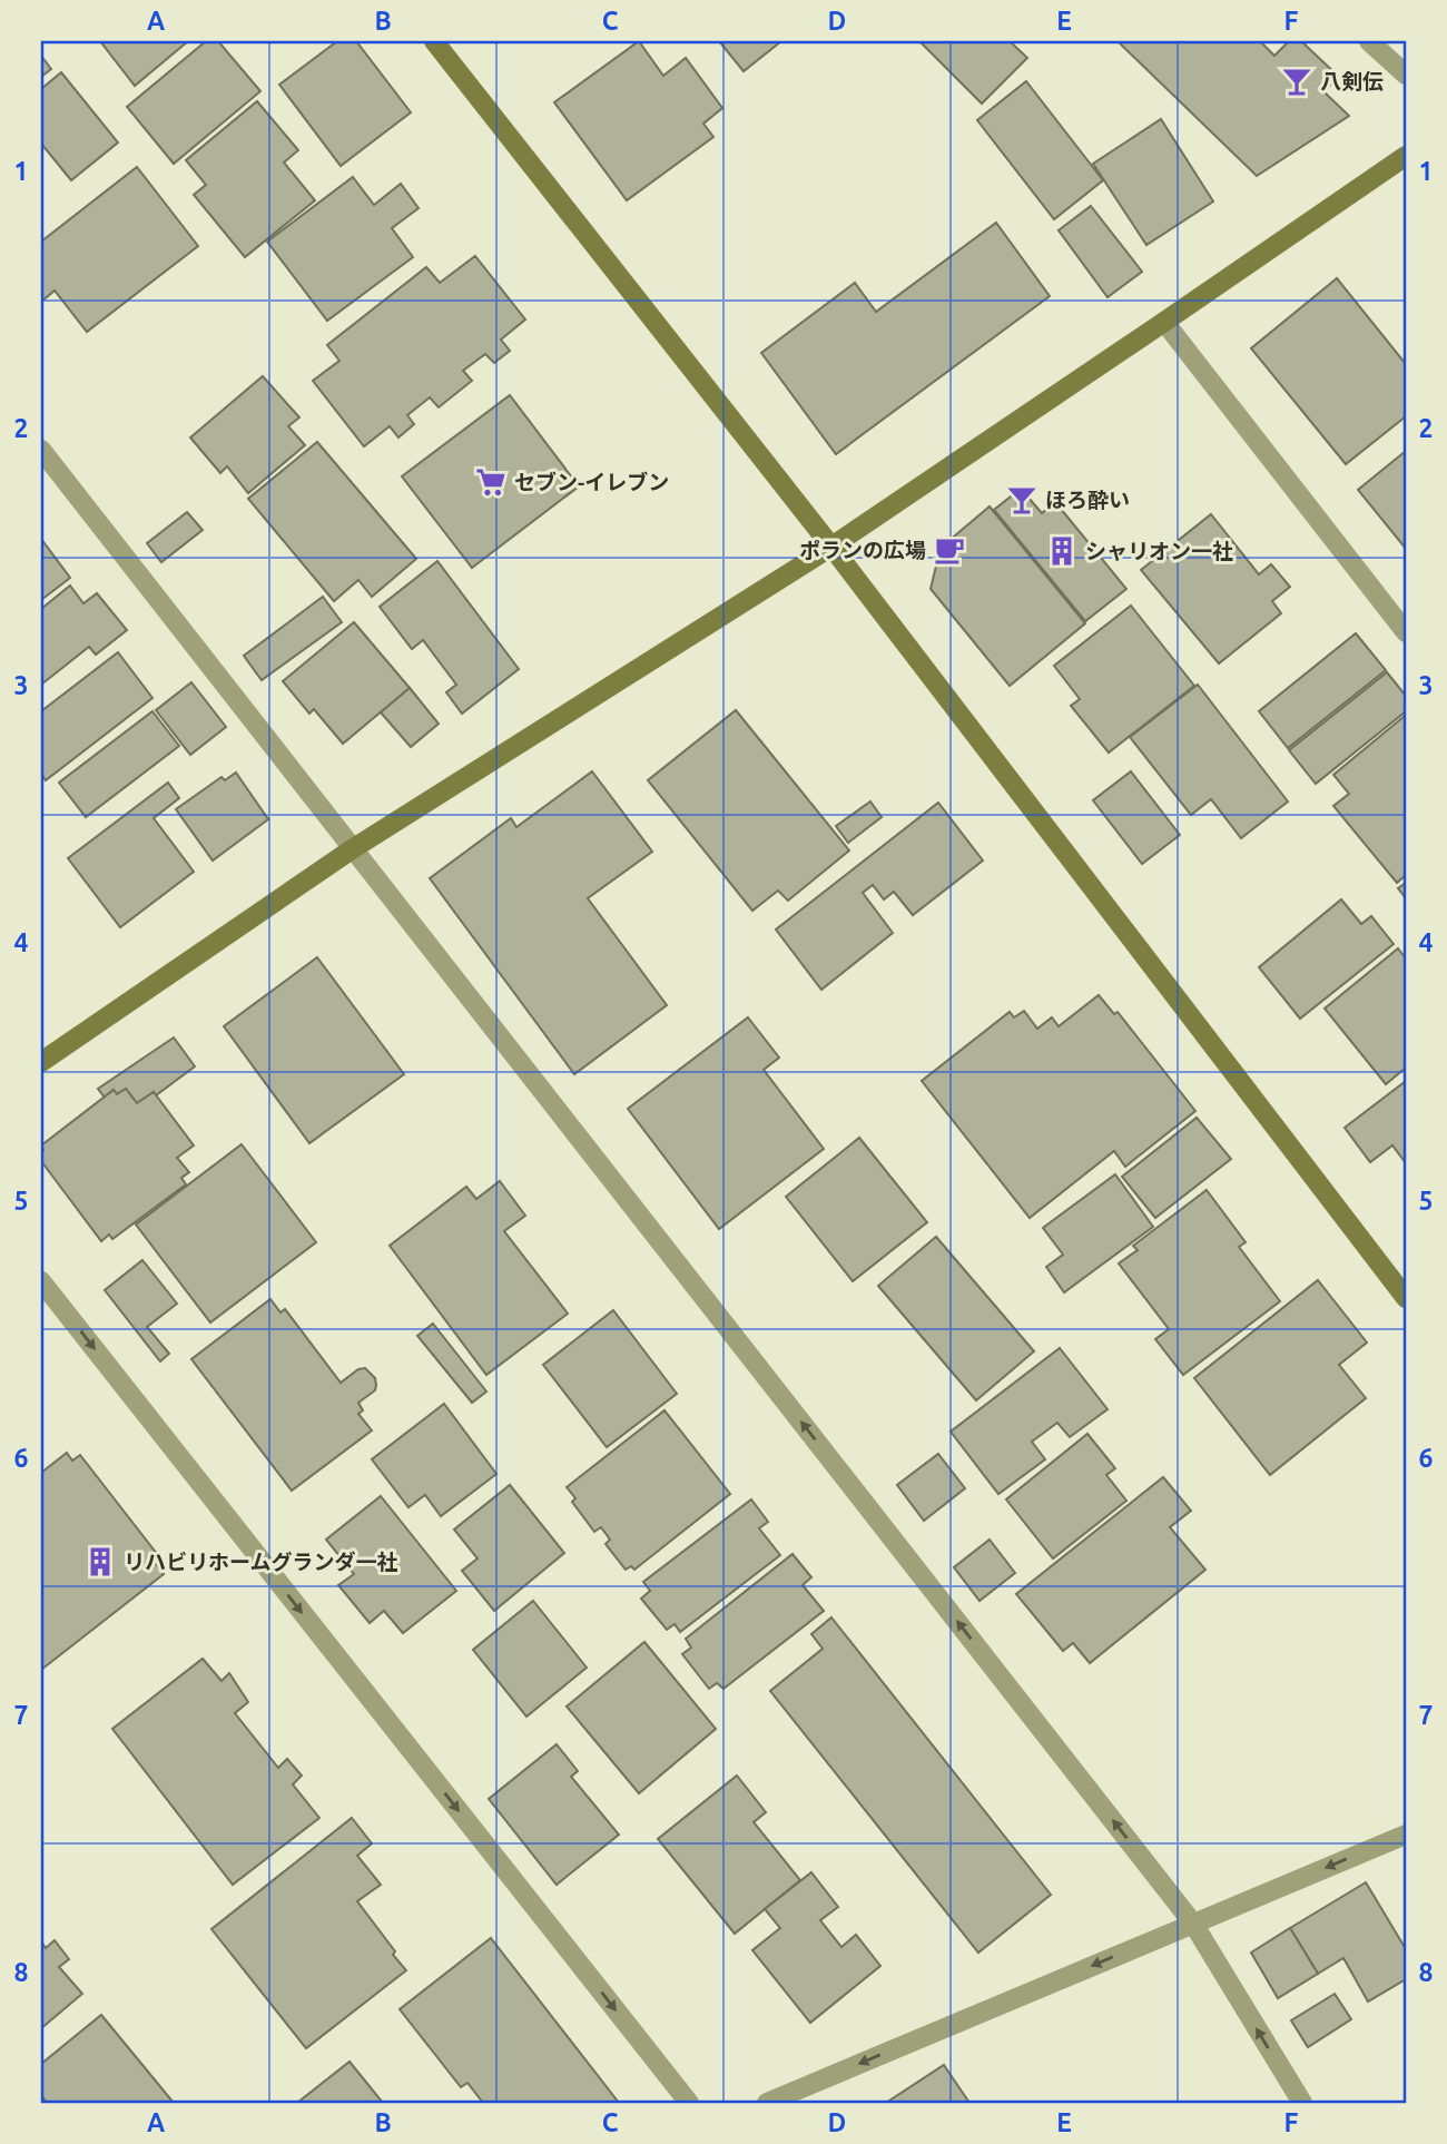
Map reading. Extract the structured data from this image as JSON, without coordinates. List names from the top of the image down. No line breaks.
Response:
{"places":{"bar":["八剣伝","ほろ酔い"],"supermarket":["セブン-イレブン"],"cafe":["ポランの広場"],"building":["シャリオン一社","リハビリホームグランダ一社"]},"grid":{"columns":["A","B","C","D","E","F"],"rows":["1","2","3","4","5","6","7","8"]}}
